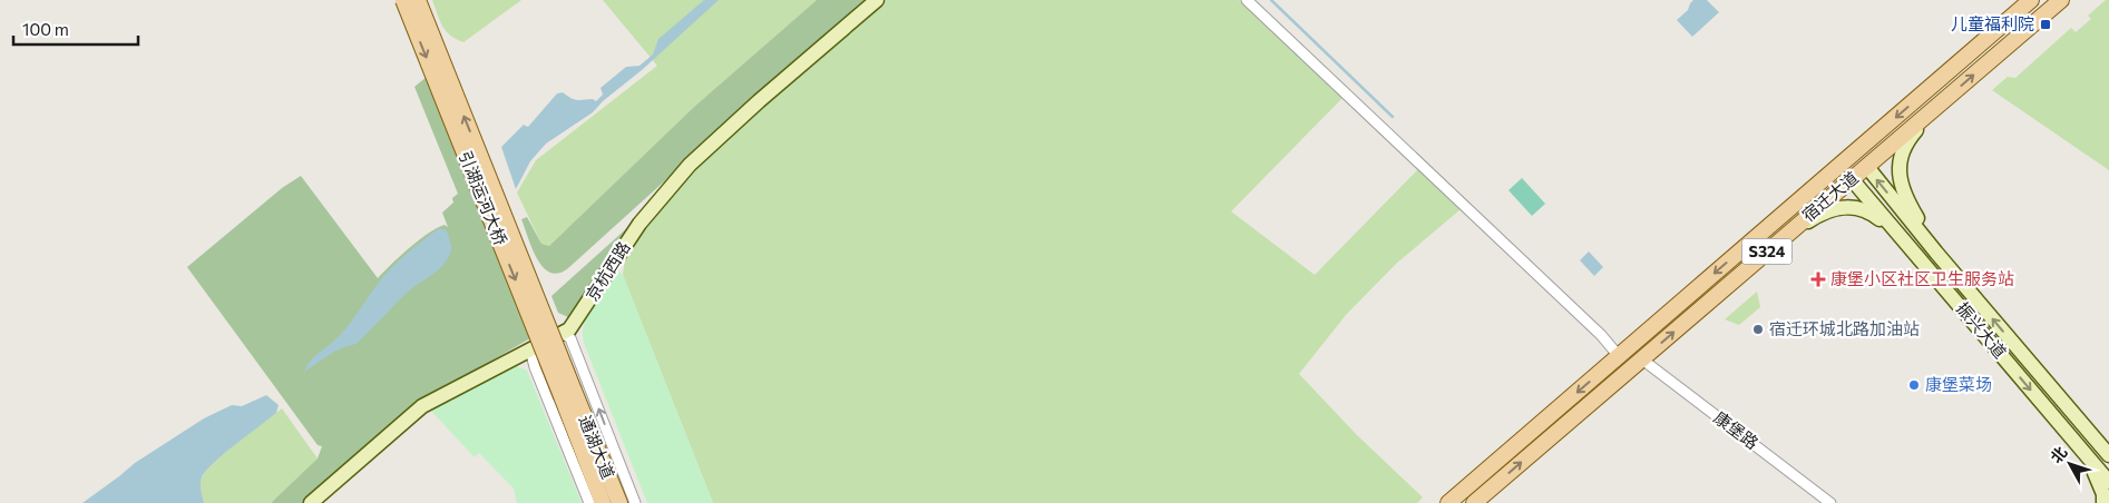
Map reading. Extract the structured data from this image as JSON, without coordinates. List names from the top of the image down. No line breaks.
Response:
{"streets":{"main road":["宿迁大道","引湖运河大桥","S324","京杭西路","振兴大道","通湖大道"],"street":["康堡路"]},"crossings":[["宿迁大道","振兴大道"],["宿迁大道","康堡路"],["引湖运河大桥","通湖大道"]],"places":{"transit":["儿童福利院"],"health":["康堡小区社区卫生服务站"],"other":["宿迁环城北路加油站","康堡菜场"]},"scale_bar":"100 m","north":"top left"}
